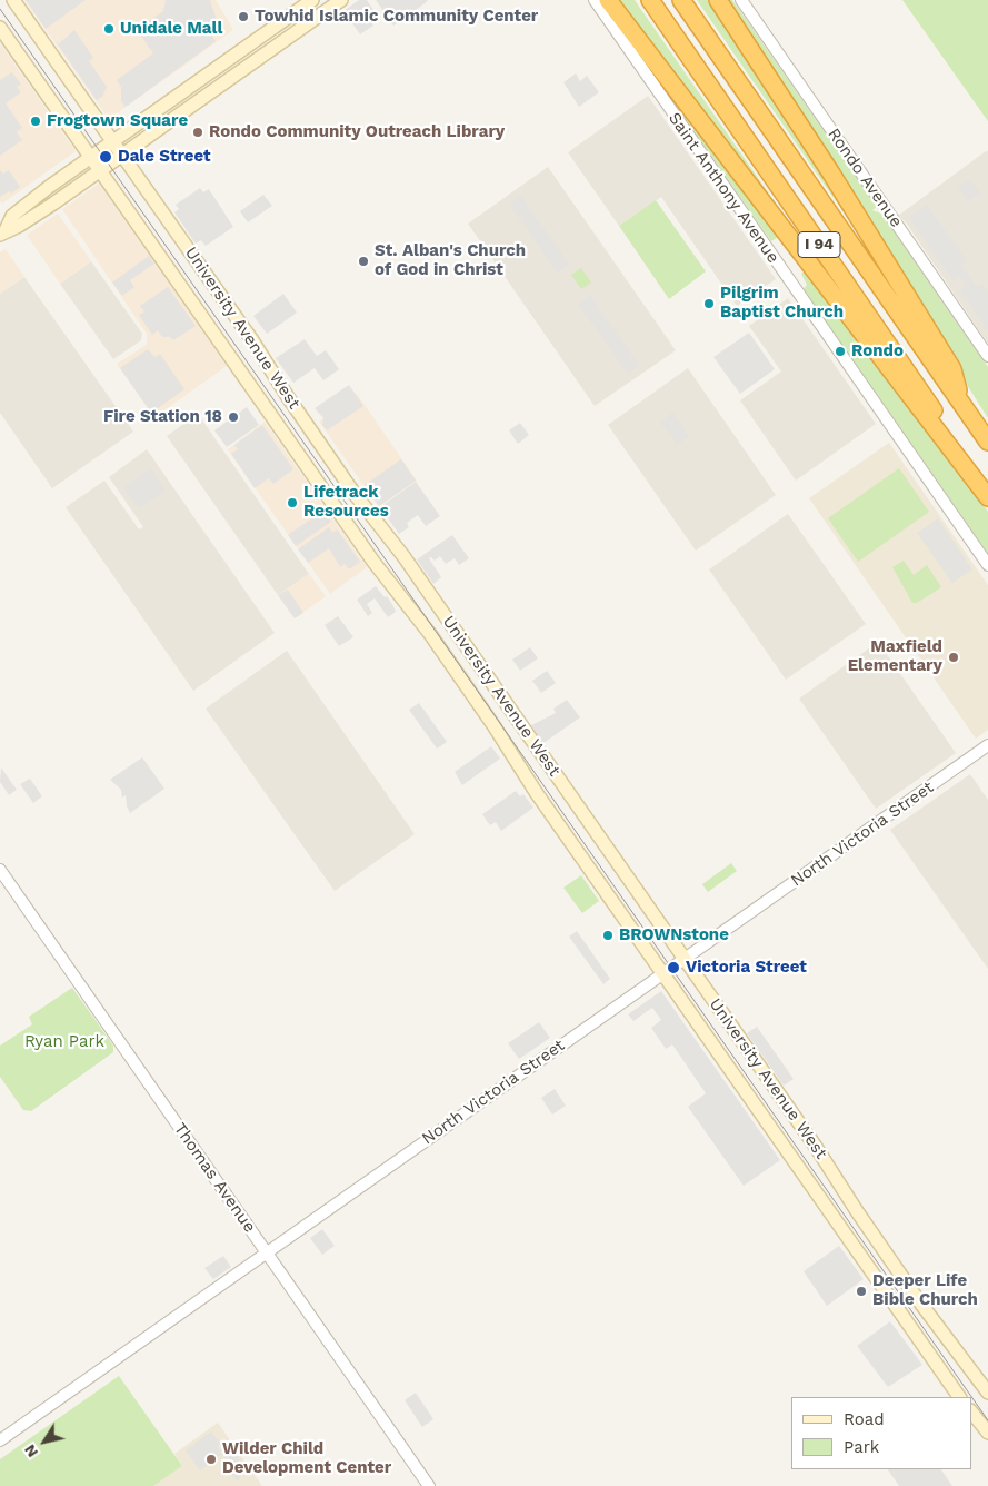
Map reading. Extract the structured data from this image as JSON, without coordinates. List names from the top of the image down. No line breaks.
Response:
{"streets":{"highway":["I 94"],"main road":["University Avenue West"],"street":["Rondo Avenue","Saint Anthony Avenue","North Victoria Street","Thomas Avenue"]},"crossings":[["University Avenue West","North Victoria Street"],["North Victoria Street","Thomas Avenue"]],"parks":["Ryan Park"],"places":["Towhid Islamic Community Center","Unidale Mall","Frogtown Square","Rondo Community Outreach Library","Dale Street","St. Alban's Church of God in Christ","Pilgrim Baptist Church","Rondo","Fire Station 18","Lifetrack Resources","Maxfield Elementary","BROWNstone","Victoria Street","Deeper Life Bible Church","Wilder Child Development Center"],"legend":["Road","Park"],"north":"bottom left"}
